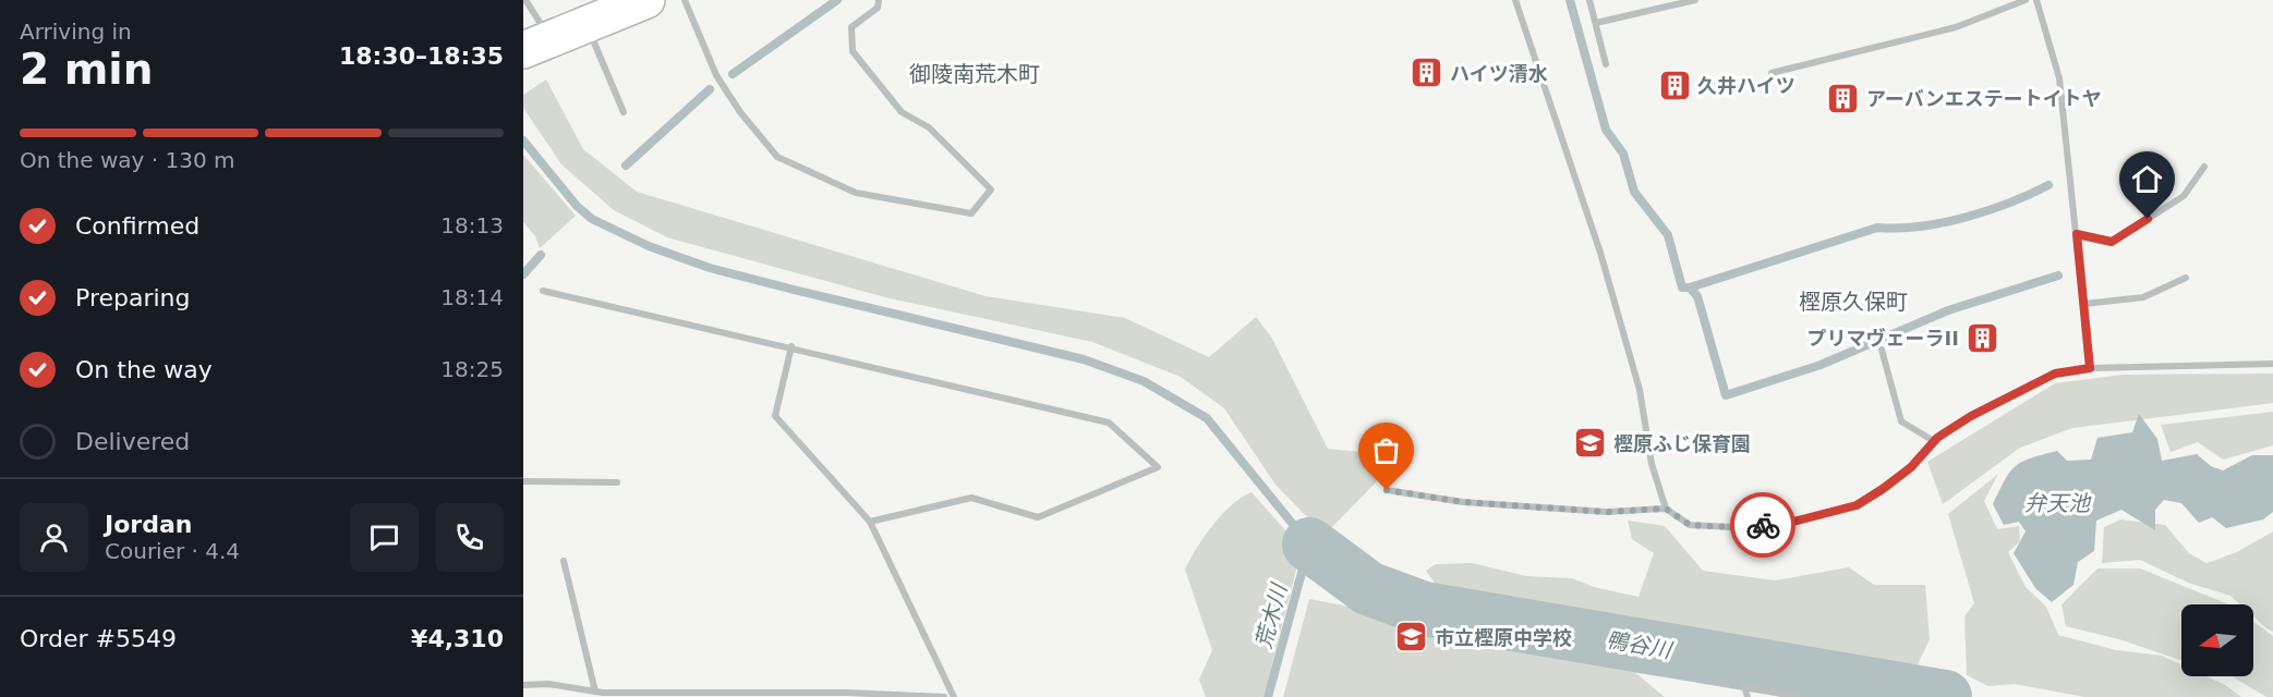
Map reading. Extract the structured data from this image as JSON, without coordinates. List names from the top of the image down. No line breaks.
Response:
{"districts":["御陵南荒木町","樫原久保町"],"water":["弁天池","荒木川","鴨谷川"],"places":{"building":["ハイツ清水","久井ハイツ","アーバンエステートイトヤ","プリマヴェーラII"],"school or university":["樫原ふじ保育園","市立樫原中学校"]},"north":"left","page":{"heading":["2 min","Arriving in","18:30–18:35"],"panel":["Jordan","Courier · 4.4","Order #5549","¥4,310"],"bar":"On the way · 130 m","list":[["Confirmed","18:13"],["Preparing","18:14"],["On the way","18:25"],"Delivered"]}}
